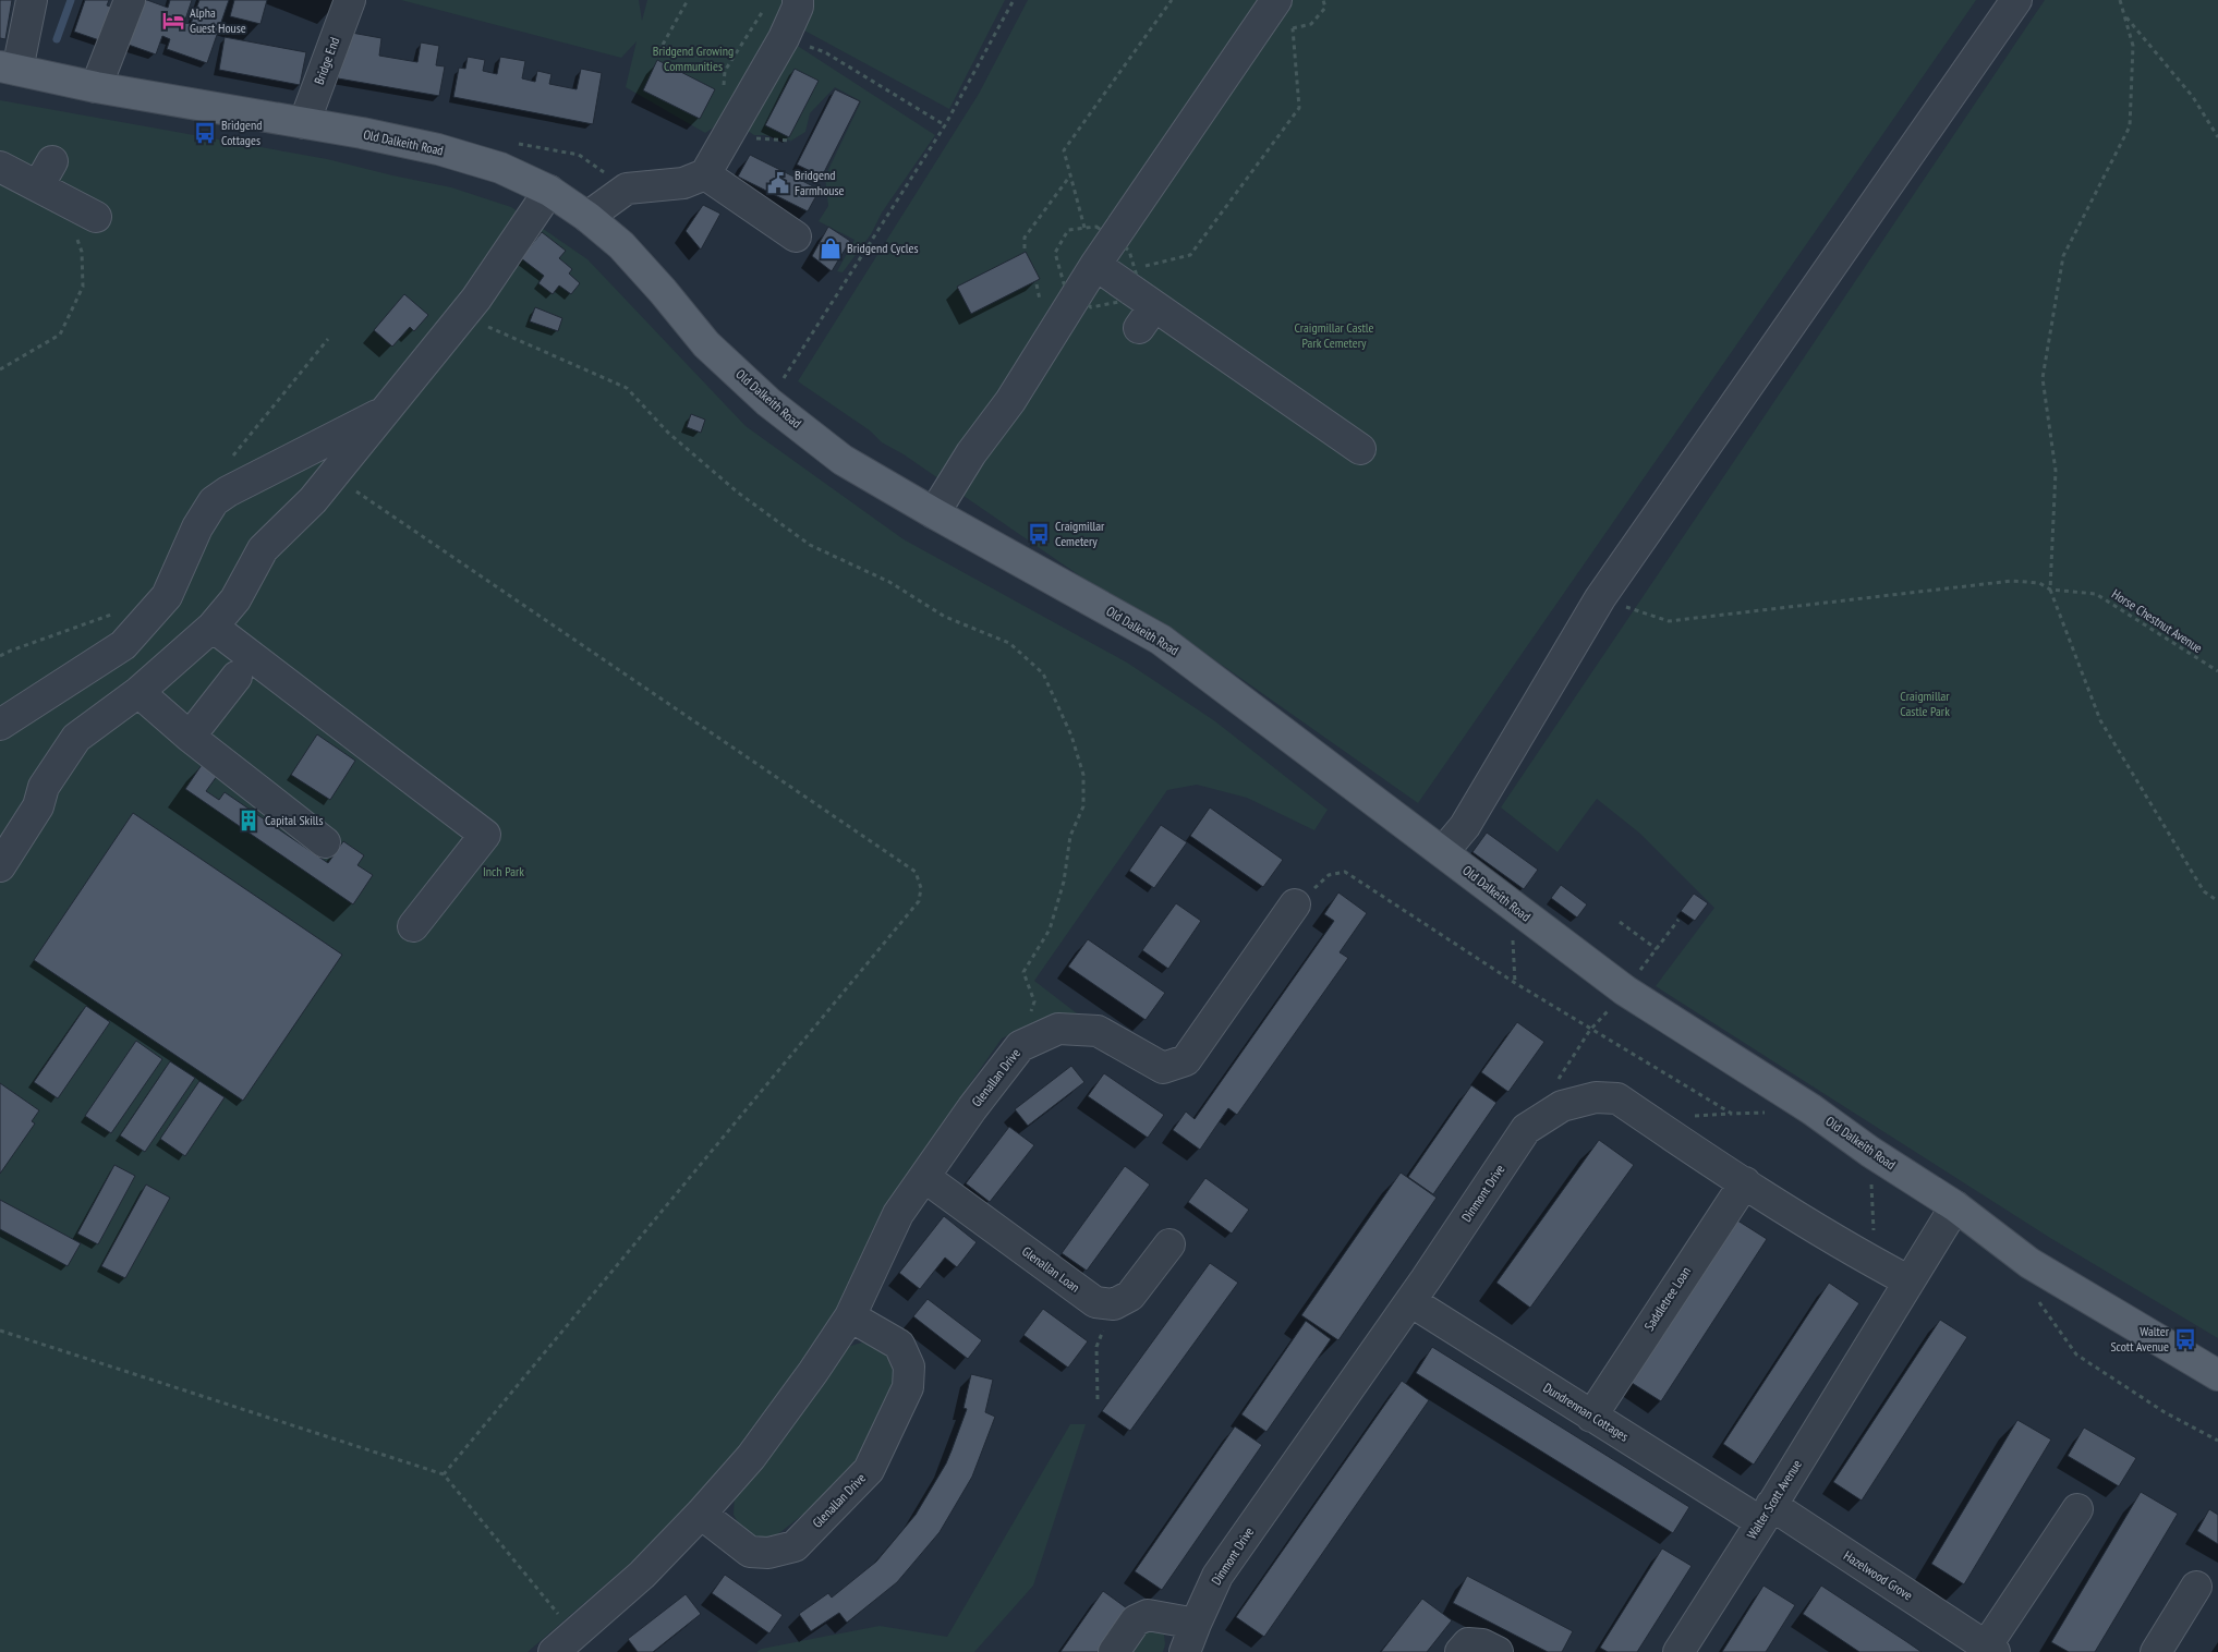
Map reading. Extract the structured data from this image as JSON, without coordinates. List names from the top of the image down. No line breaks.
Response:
{"streets":{"main road":["Old Dalkeith Road"],"street":["Bridge End","Glenallan Drive","Dinmont Drive","Glenallan Loan","Saddletree Loan","Dundrennan Cottages","Walter Scott Avenue","Hazelwood Grove"],"path":["Horse Chestnut Avenue"]},"crossings":[["Bridge End","Old Dalkeith Road"],["Old Dalkeith Road","Walter Scott Avenue"],["Glenallan Drive","Glenallan Loan"],["Dinmont Drive","Saddletree Loan"],["Dinmont Drive","Dundrennan Cottages"],["Dinmont Drive","Walter Scott Avenue"],["Saddletree Loan","Dundrennan Cottages"],["Dundrennan Cottages","Walter Scott Avenue"],["Dundrennan Cottages","Hazelwood Grove"],["Walter Scott Avenue","Hazelwood Grove"]],"parks":["Bridgend Growing Communities","Craigmillar Castle Park Cemetery","Craigmillar Castle Park","Inch Park"],"places":{"hotel":["Alpha Guest House"],"bus stop":["Bridgend Cottages","Craigmillar Cemetery","Walter Scott Avenue"],"public building":["Bridgend Farmhouse"],"shop":["Bridgend Cycles"],"building":["Capital Skills"]}}
